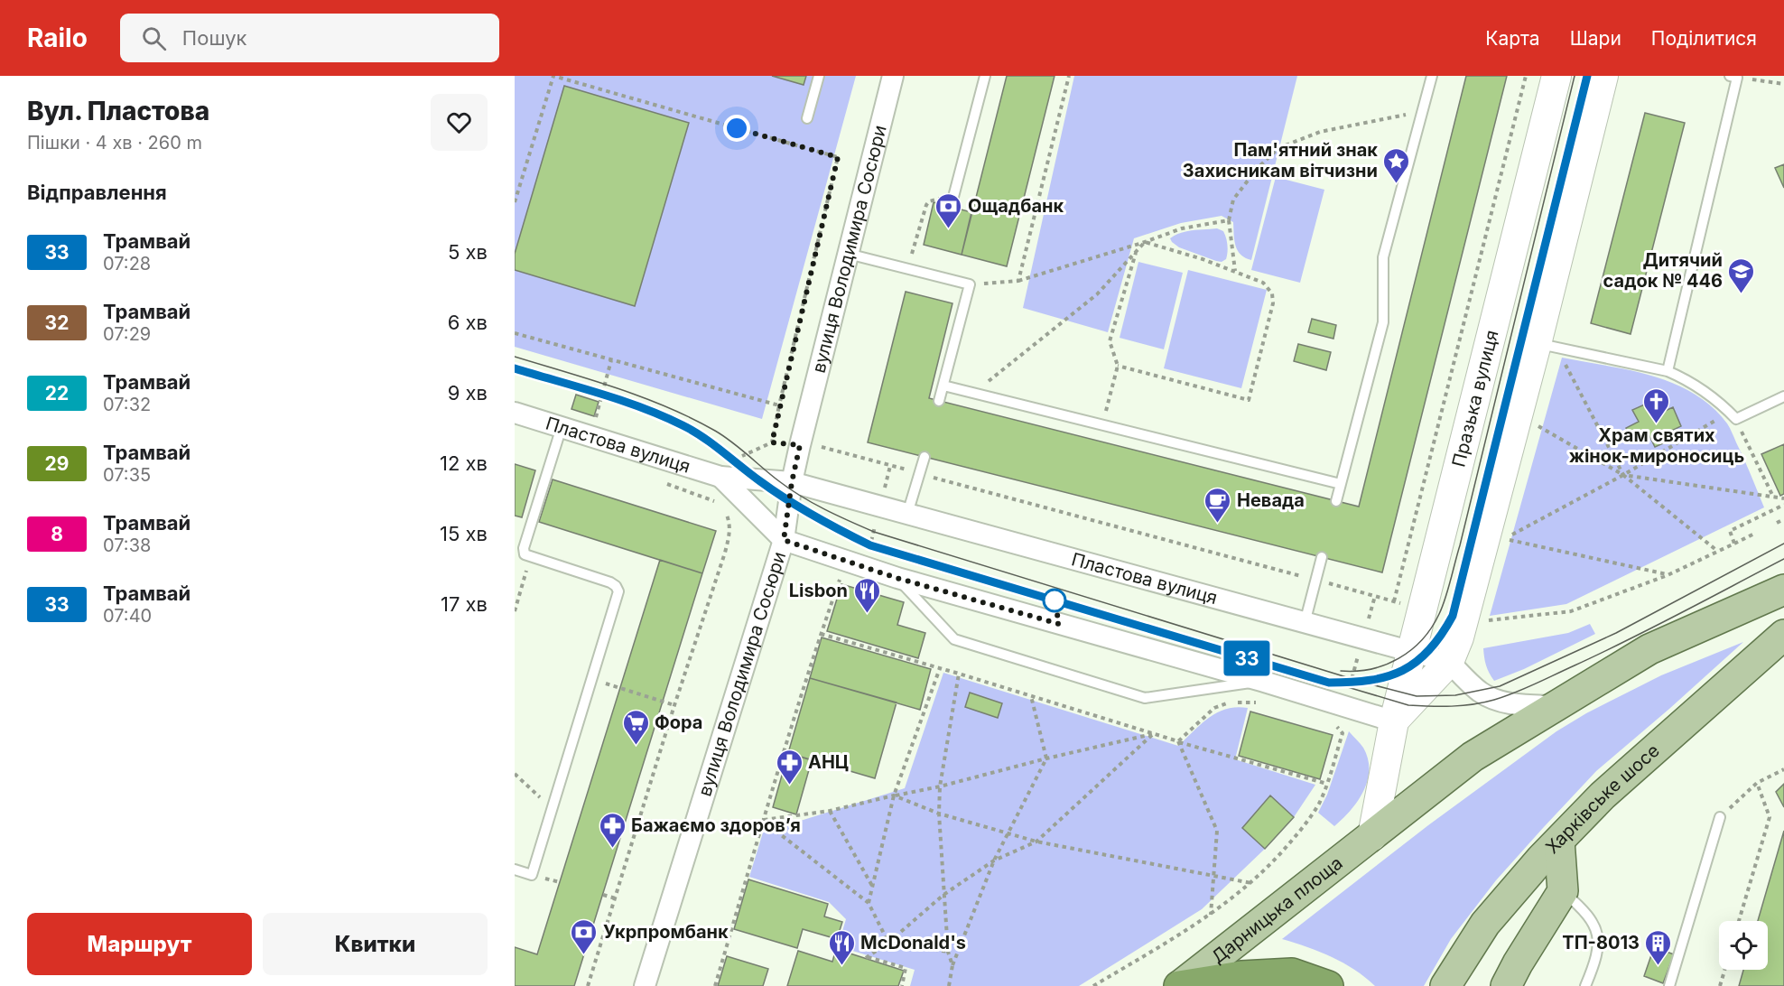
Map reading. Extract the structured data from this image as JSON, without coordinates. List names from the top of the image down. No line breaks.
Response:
{"streets":{"highway":["Дарницька площа"],"main road":["Харківське шосе"],"street":["вулиця Володимира Сосюри","Празька вулиця","Пластова вулиця"]},"crossings":[["вулиця Володимира Сосюри","Пластова вулиця"],["Празька вулиця","Пластова вулиця"],["Празька вулиця","Дарницька площа"]],"places":{"place":["Пам'ятний знак Захисникам вітчизни"],"bank":["Ощадбанк","Укрпромбанк"],"school or university":["Дитячий садок № 446"],"church":["Храм святих жінок-мироносиць"],"cafe":["Невада"],"restaurant":["Lisbon","McDonald's"],"supermarket":["Фора"],"pharmacy":["АНЦ","Бажаємо здоровʼя"],"building":["ТП-8013"]},"lines":["tram line 33"],"page":{"header":"Railo","search":"Пошук","nav":["Карта","Шари","Поділитися"],"heading":[["Вул. Пластова","Пішки · 4 хв · 260 m"],"Відправлення"],"on_map":"33","list":[{"mark":"33","name":"Трамвай","note":"07:28","value":"5 хв"},{"mark":"32","name":"Трамвай","note":"07:29","value":"6 хв"},{"mark":"22","name":"Трамвай","note":"07:32","value":"9 хв"},{"mark":"29","name":"Трамвай","note":"07:35","value":"12 хв"},{"mark":"8","name":"Трамвай","note":"07:38","value":"15 хв"},{"mark":"33","name":"Трамвай","note":"07:40","value":"17 хв"}],"buttons":["Маршрут","Квитки"]}}
